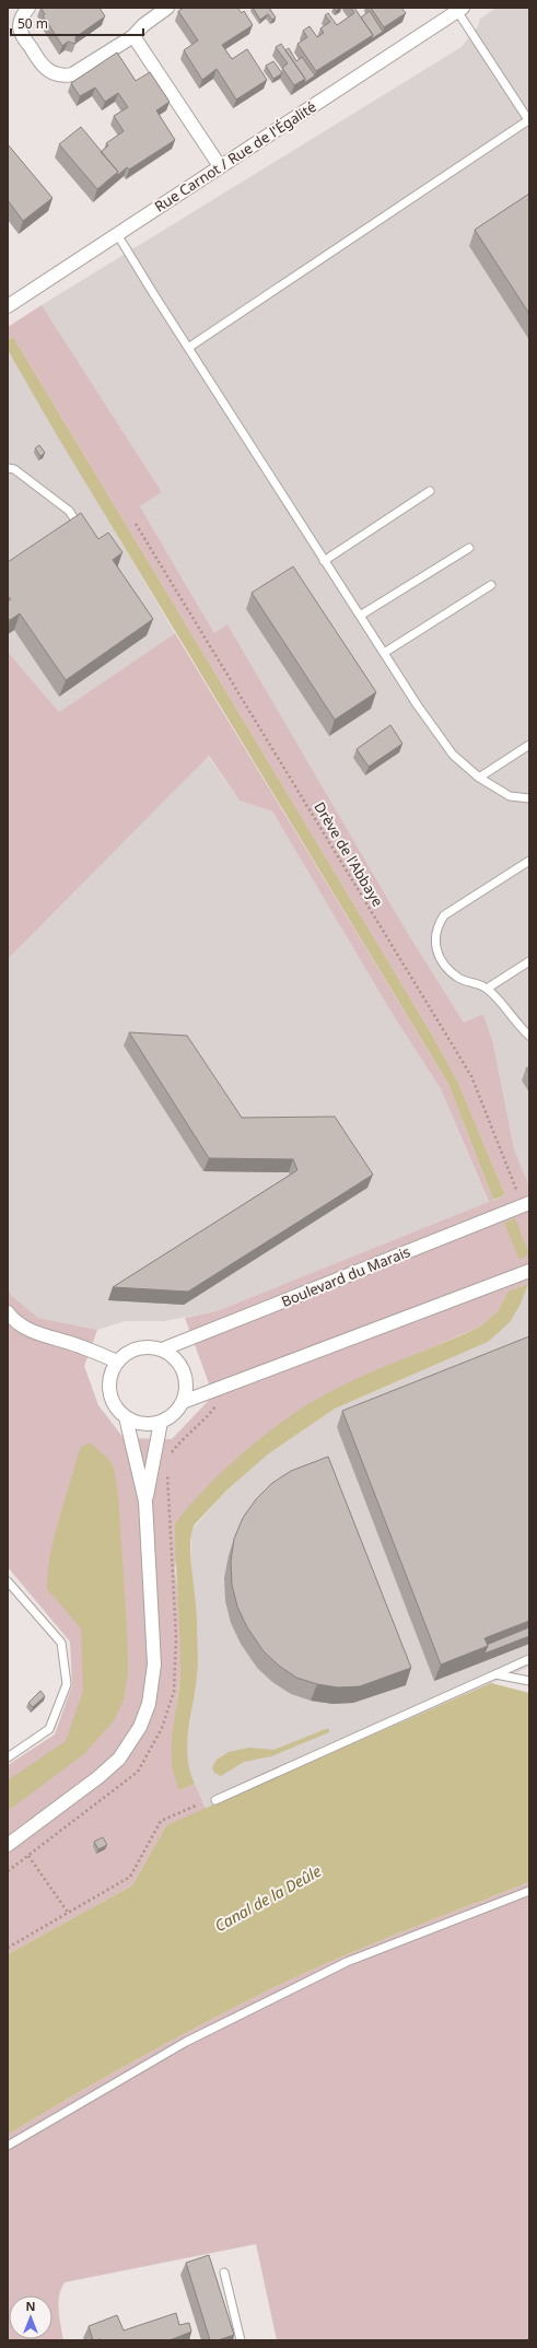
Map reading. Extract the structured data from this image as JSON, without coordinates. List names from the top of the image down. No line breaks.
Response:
{"streets":{"street":["Rue Carnot / Rue de l'Égalité","Boulevard du Marais"],"path":["Drève de l'Abbaye"]},"crossings":[["Drève de l'Abbaye","Boulevard du Marais"]],"water":["Canal de la Deûle"],"scale_bar":"50 m","north":"top"}
